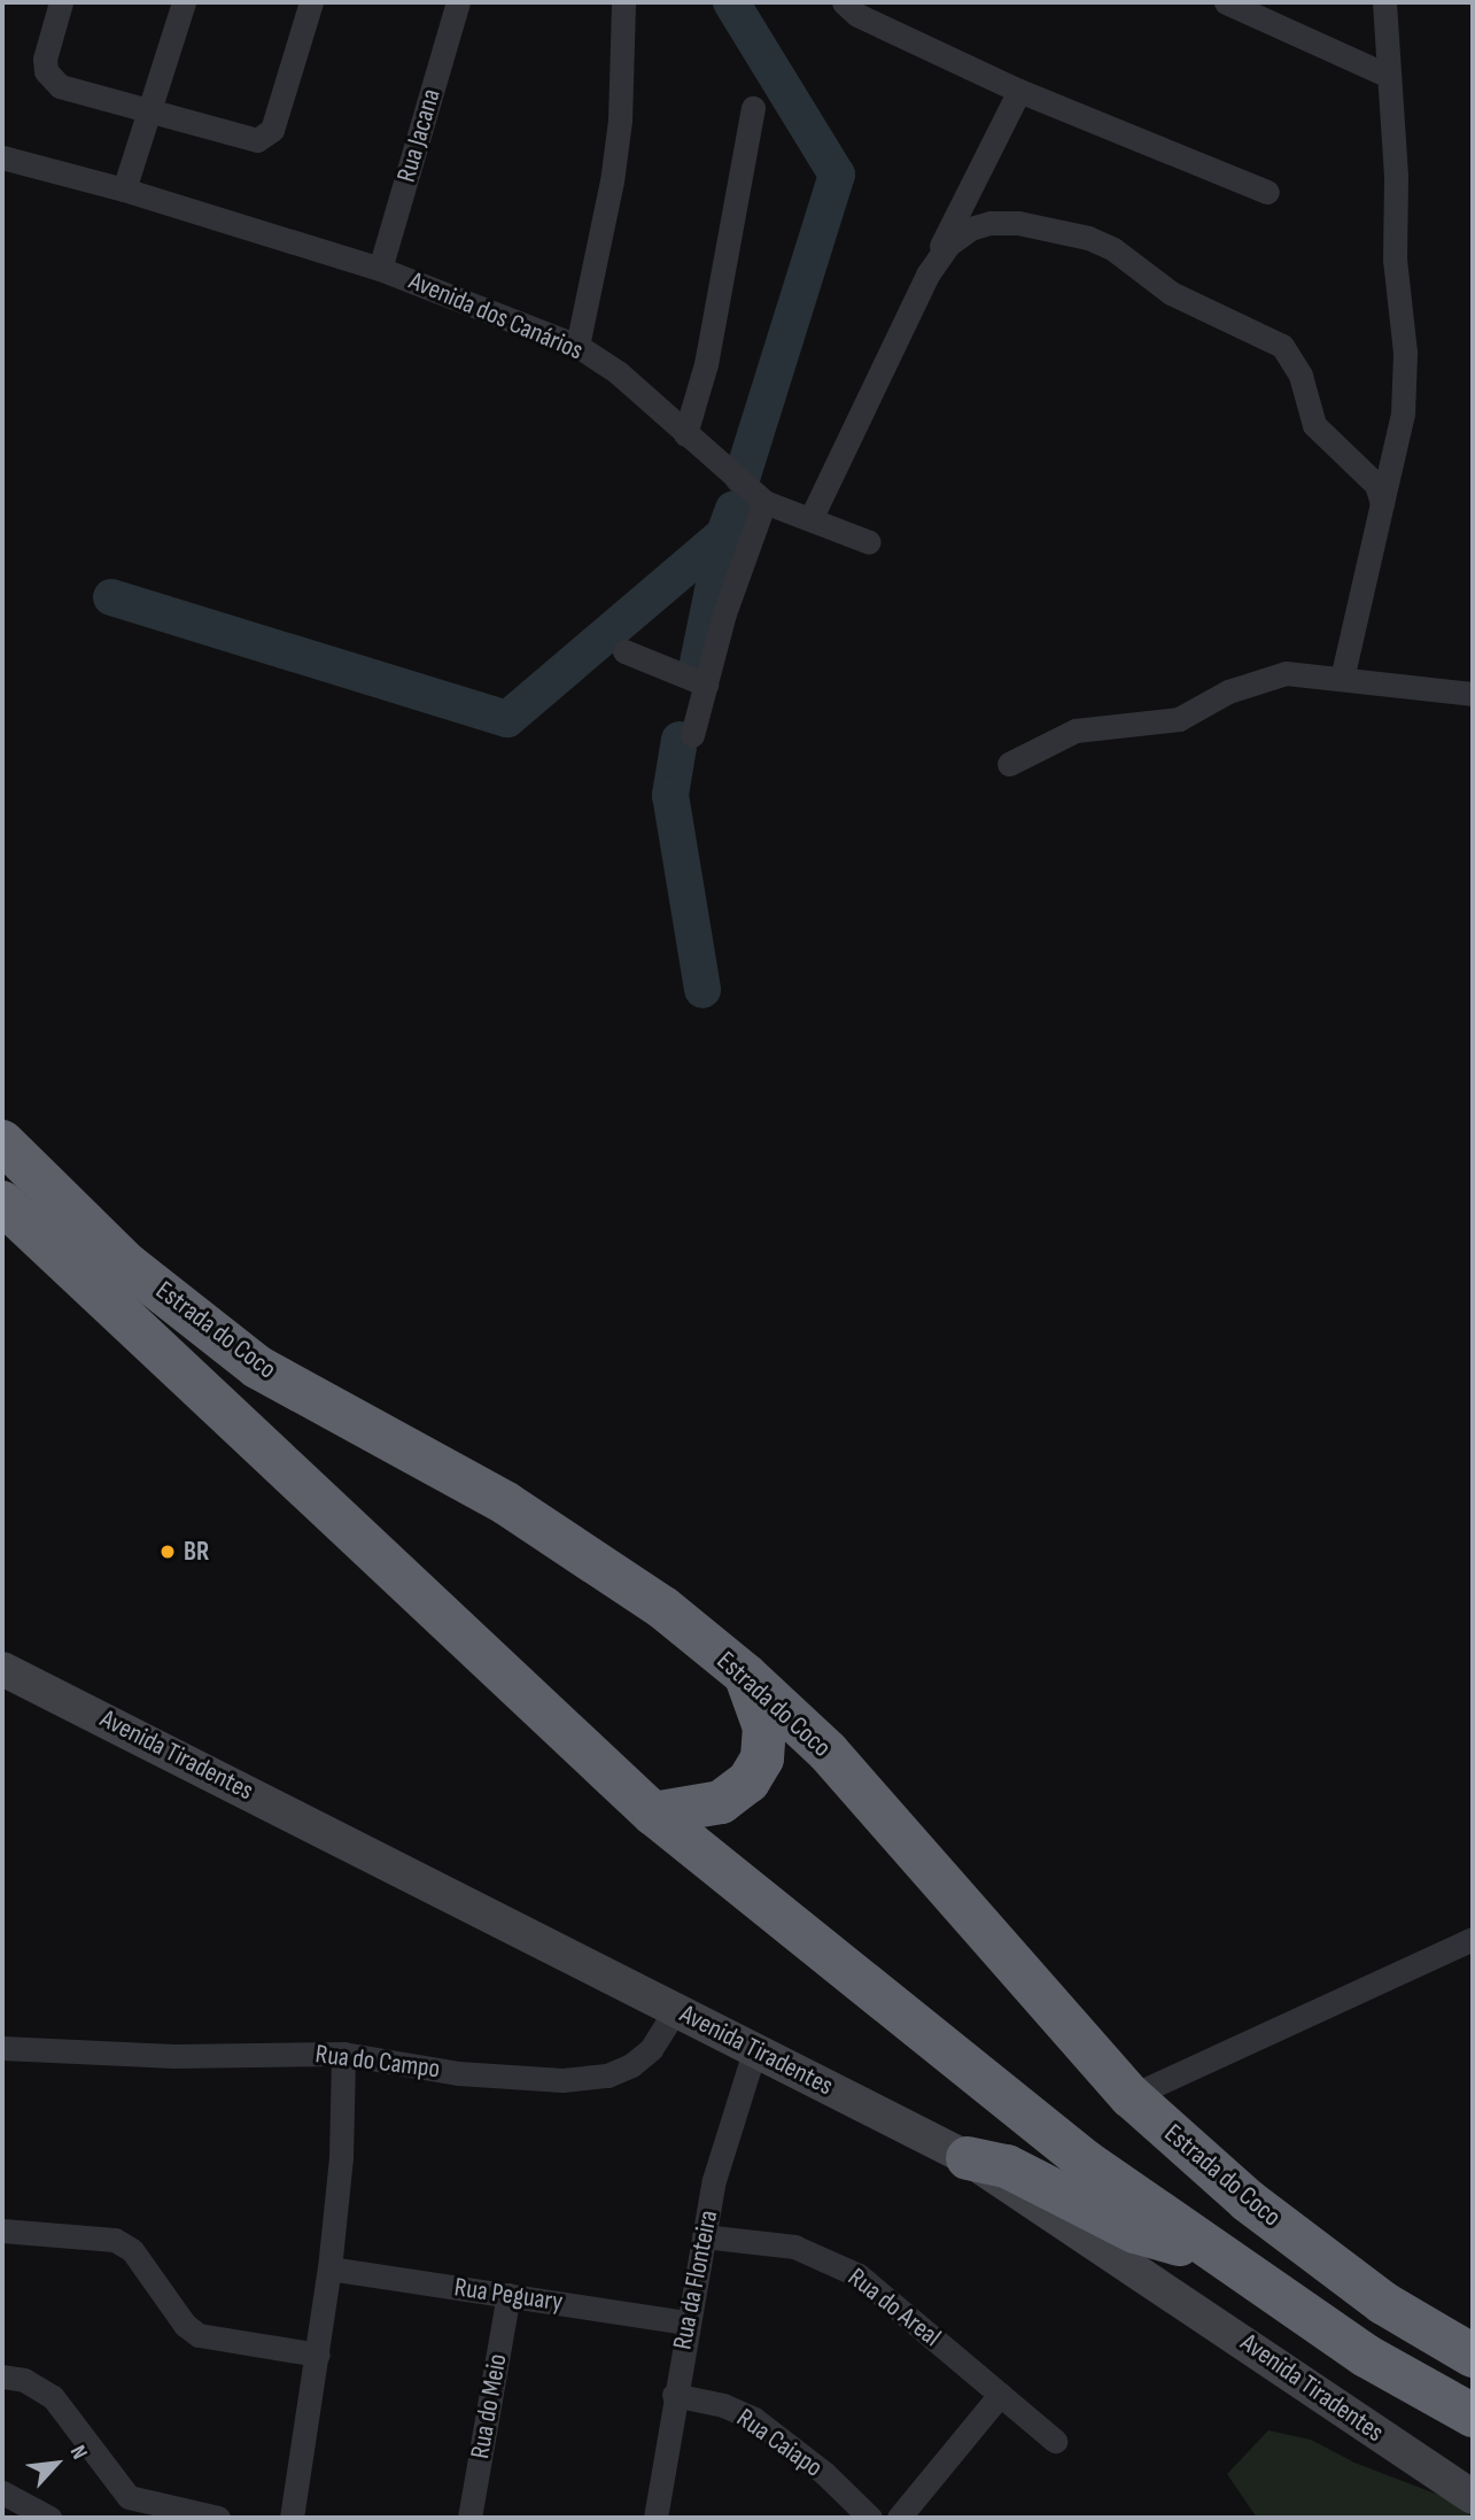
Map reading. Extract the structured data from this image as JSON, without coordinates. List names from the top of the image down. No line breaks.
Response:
{"streets":{"highway":["Estrada do Coco"],"street":["Rua Jacana","Avenida dos Canários","Avenida Tiradentes","Rua do Campo","Rua da Flonteira","Rua Peguary","Rua do Areal","Rua do Meio","Rua Caiapo"]},"crossings":[["Rua Jacana","Avenida dos Canários"],["Avenida Tiradentes","Rua do Campo"],["Avenida Tiradentes","Rua da Flonteira"],["Rua da Flonteira","Rua Peguary"],["Rua da Flonteira","Rua do Areal"],["Rua da Flonteira","Rua Caiapo"],["Rua Peguary","Rua do Meio"]],"places":["BR"],"north":"top right"}
